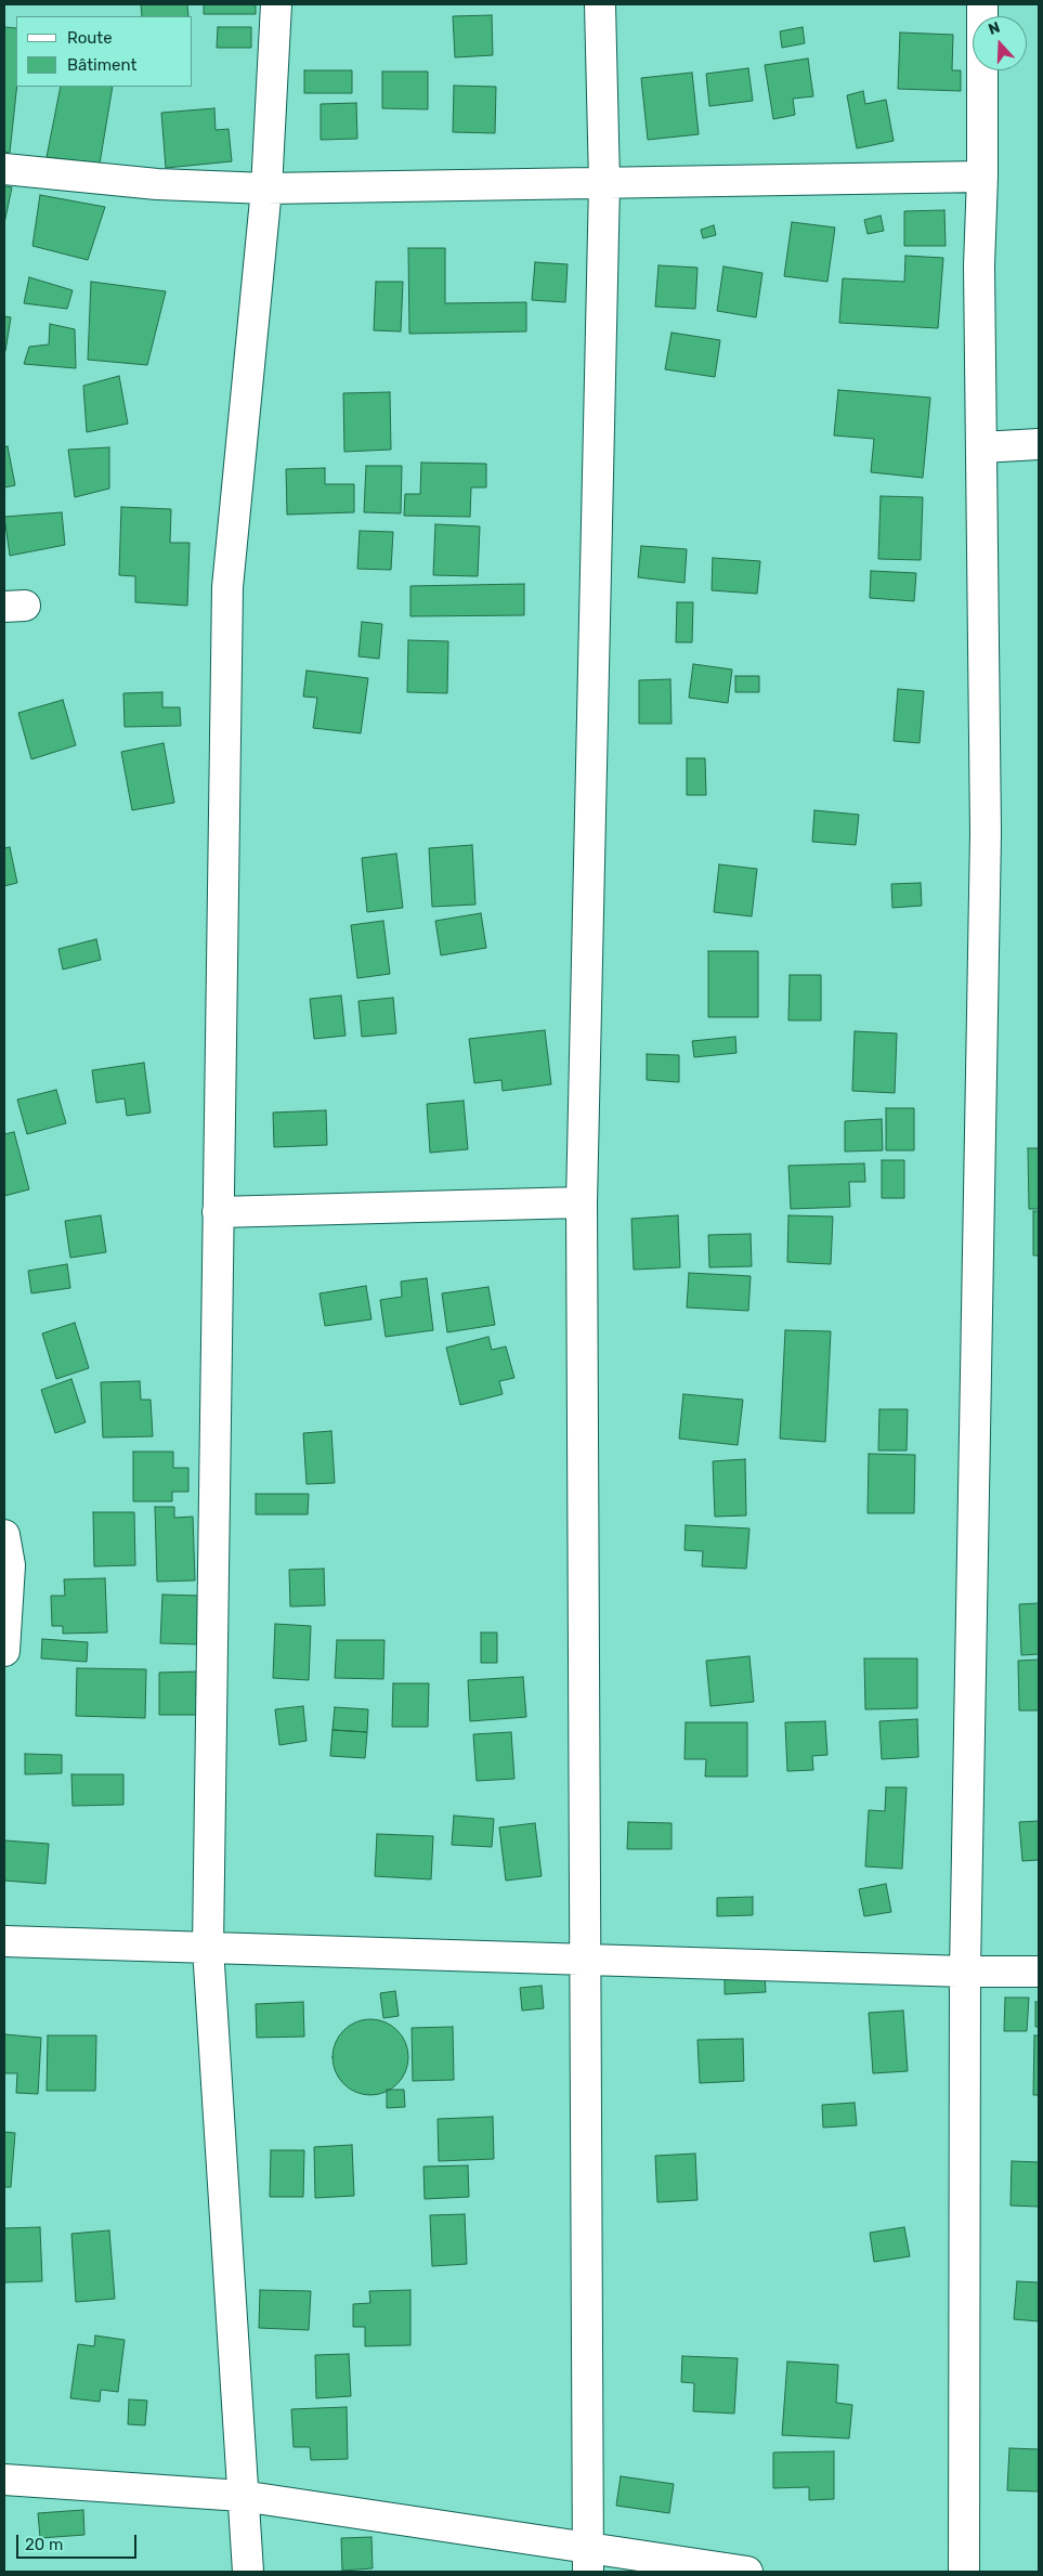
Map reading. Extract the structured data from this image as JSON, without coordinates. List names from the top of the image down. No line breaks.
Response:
{"legend":["Route","Bâtiment"],"scale_bar":"20 m","north":"top"}
